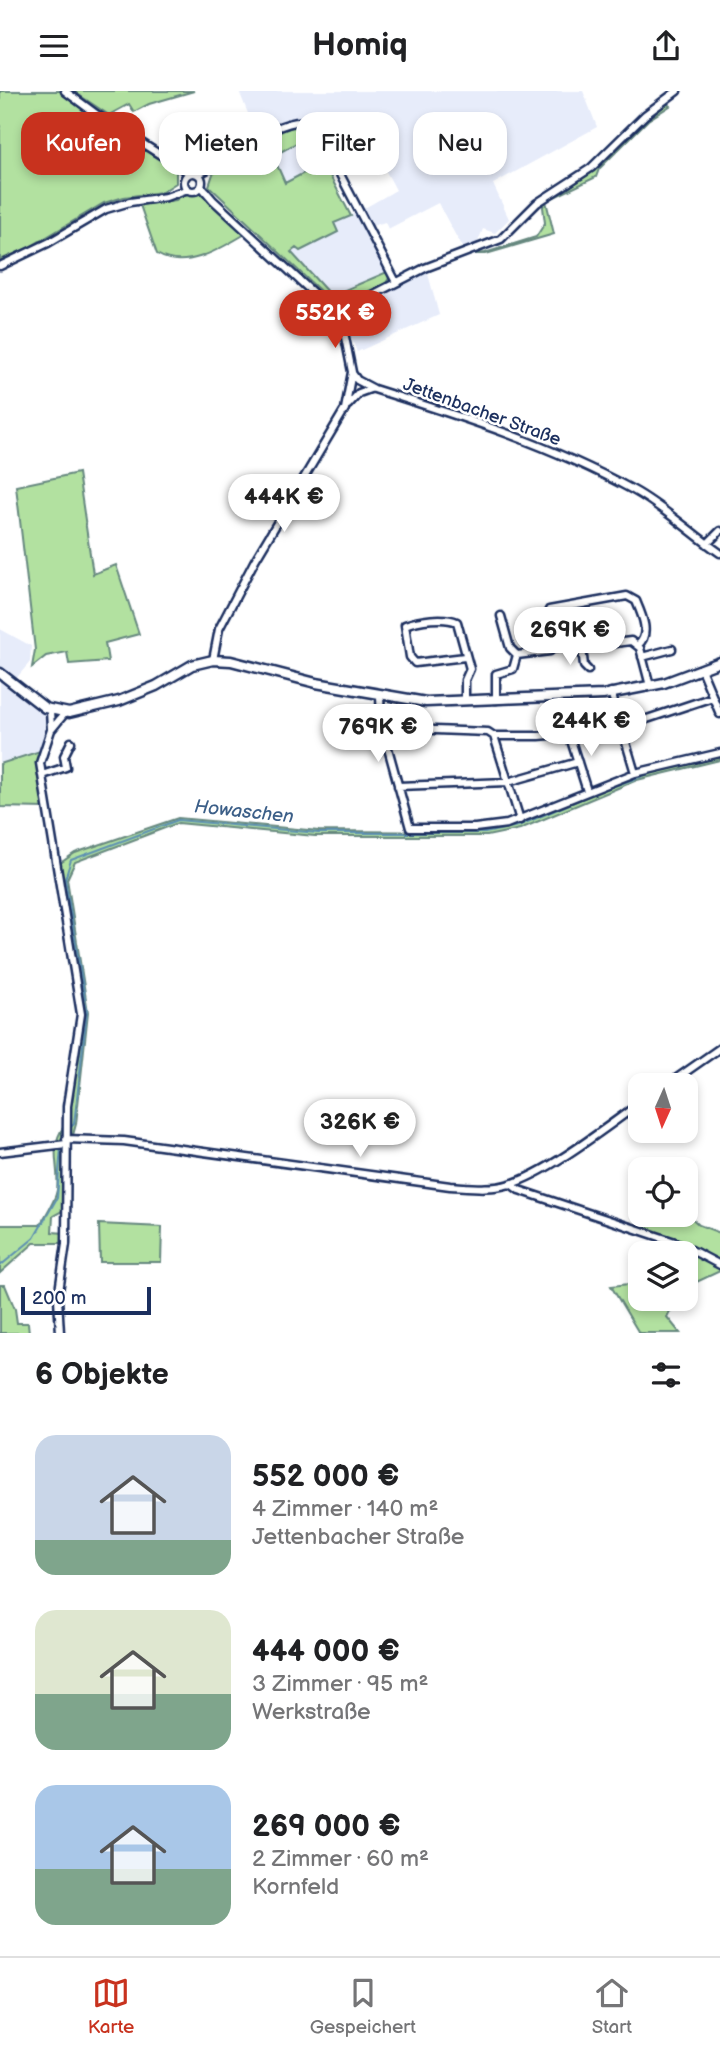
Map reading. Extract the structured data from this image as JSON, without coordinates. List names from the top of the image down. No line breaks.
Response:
{"streets":{"street":["Jettenbacher Straße"]},"water":["Howaschen"],"scale_bar":"200 m","north":"bottom","page":{"header":"Homiq","chip":["Kaufen","Mieten","Filter","Neu"],"price":["552K €","444K €","269K €","244K €","769K €","326K €"],"scale":"200 m","heading":"6 Objekte","list":[{"name":"552 000 €","note":"4 Zimmer · 140 m² · Jettenbacher Straße"},{"name":"444 000 €","note":"3 Zimmer · 95 m² · Werkstraße"},{"name":"269 000 €","note":"2 Zimmer · 60 m² · Kornfeld"}],"tabs":["Karte","Gespeichert","Start"]}}
